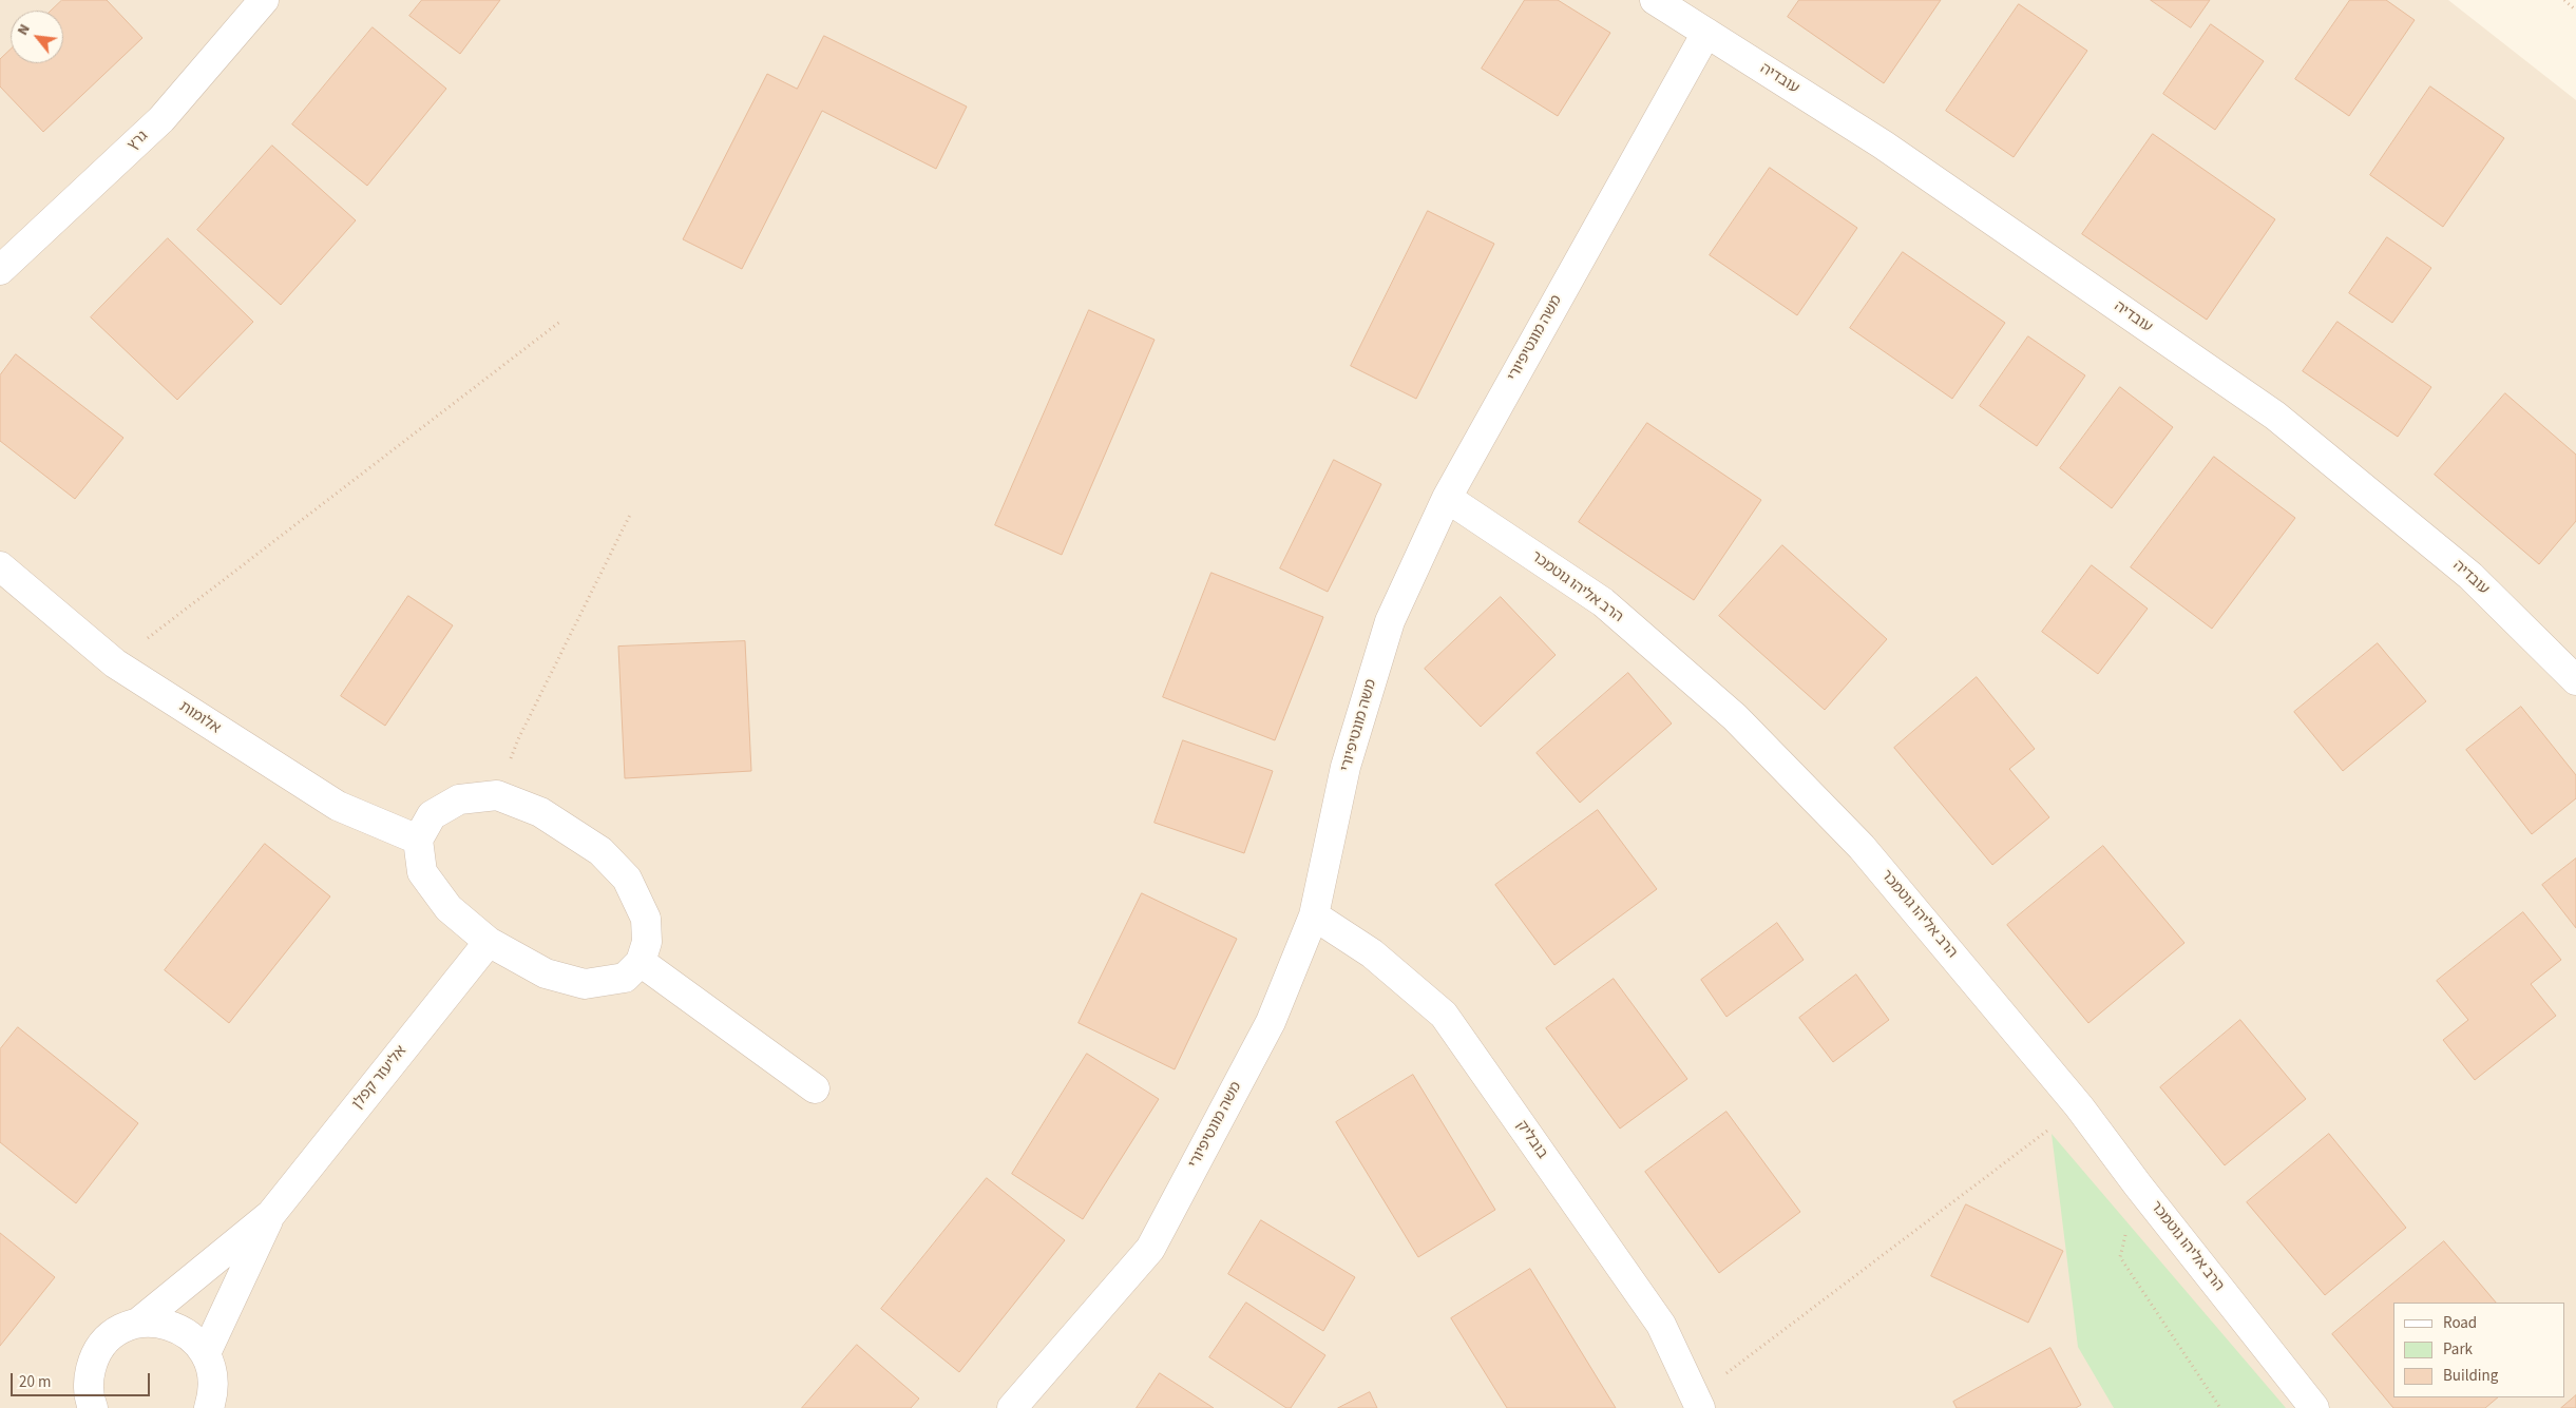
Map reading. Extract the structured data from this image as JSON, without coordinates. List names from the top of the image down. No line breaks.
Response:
{"streets":{"street":["עובדיה","גרץ","משה מונטיפיורי","הרב אליהו גוטמכר","אלומות","אליעזר קפלן","בובליק"]},"crossings":[["עובדיה","משה מונטיפיורי"],["משה מונטיפיורי","הרב אליהו גוטמכר"],["משה מונטיפיורי","בובליק"]],"legend":["Road","Park","Building"],"scale_bar":"20 m","north":"top left"}
